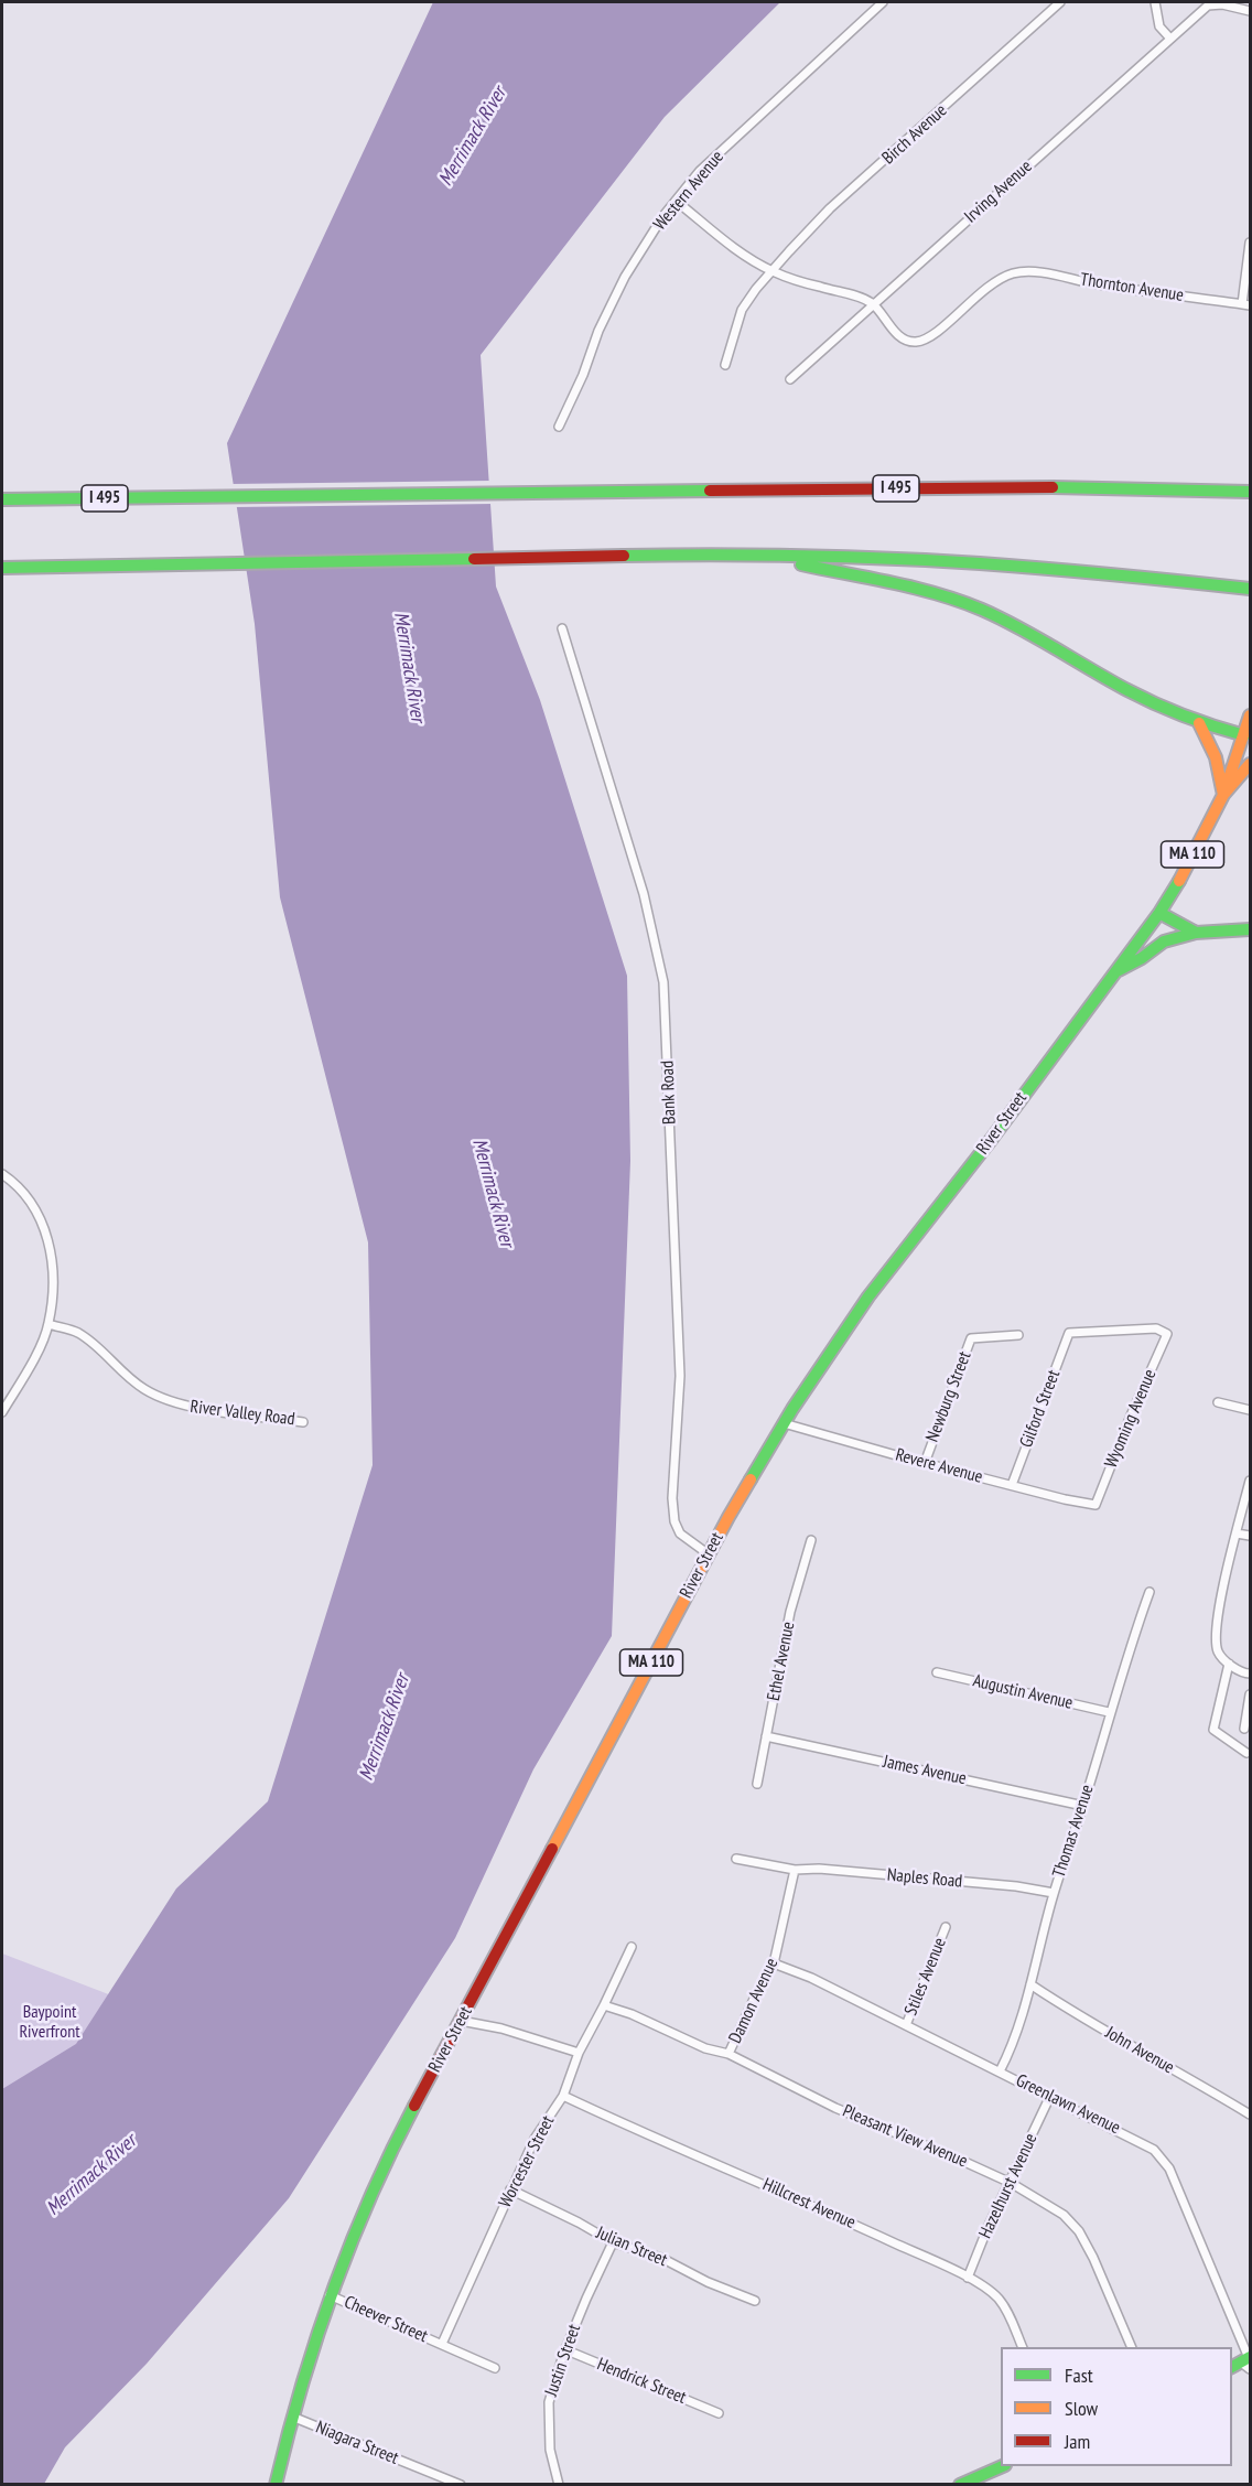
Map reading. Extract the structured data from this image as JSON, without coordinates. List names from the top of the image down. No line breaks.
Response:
{"streets":{"main road":["I 495","MA 110","River Street"],"street":["Birch Avenue","Western Avenue","Irving Avenue","Thornton Avenue","Bank Road","Newburg Street","Gilford Street","River Valley Road","Wyoming Avenue","Revere Avenue","Ethel Avenue","Augustin Avenue","James Avenue","Thomas Avenue","Naples Road","Stiles Avenue","Damon Avenue","John Avenue","Greenlawn Avenue","Pleasant View Avenue","Worcester Street","Hazelhurst Avenue","Hillcrest Avenue","Julian Street","Cheever Street","Justin Street","Hendrick Street","Niagara Street"]},"crossings":[["Irving Avenue","Thornton Avenue"],["Bank Road","River Street"],["River Street","Revere Avenue"],["River Street","Cheever Street"],["River Street","Niagara Street"],["Newburg Street","Revere Avenue"],["Gilford Street","Wyoming Avenue"],["Gilford Street","Revere Avenue"],["Wyoming Avenue","Revere Avenue"],["Ethel Avenue","James Avenue"],["Augustin Avenue","Thomas Avenue"],["James Avenue","Thomas Avenue"],["Thomas Avenue","Naples Road"],["Thomas Avenue","John Avenue"],["Thomas Avenue","Greenlawn Avenue"],["Naples Road","Damon Avenue"],["Stiles Avenue","Greenlawn Avenue"],["Damon Avenue","Greenlawn Avenue"],["Damon Avenue","Pleasant View Avenue"],["Greenlawn Avenue","Hazelhurst Avenue"],["Pleasant View Avenue","Worcester Street"],["Pleasant View Avenue","Hazelhurst Avenue"],["Worcester Street","Hillcrest Avenue"],["Worcester Street","Julian Street"],["Worcester Street","Cheever Street"],["Hazelhurst Avenue","Hillcrest Avenue"],["Julian Street","Justin Street"],["Justin Street","Hendrick Street"]],"water":["Merrimack River"],"parks":["Baypoint Riverfront"],"legend":["Fast","Slow","Jam"]}
